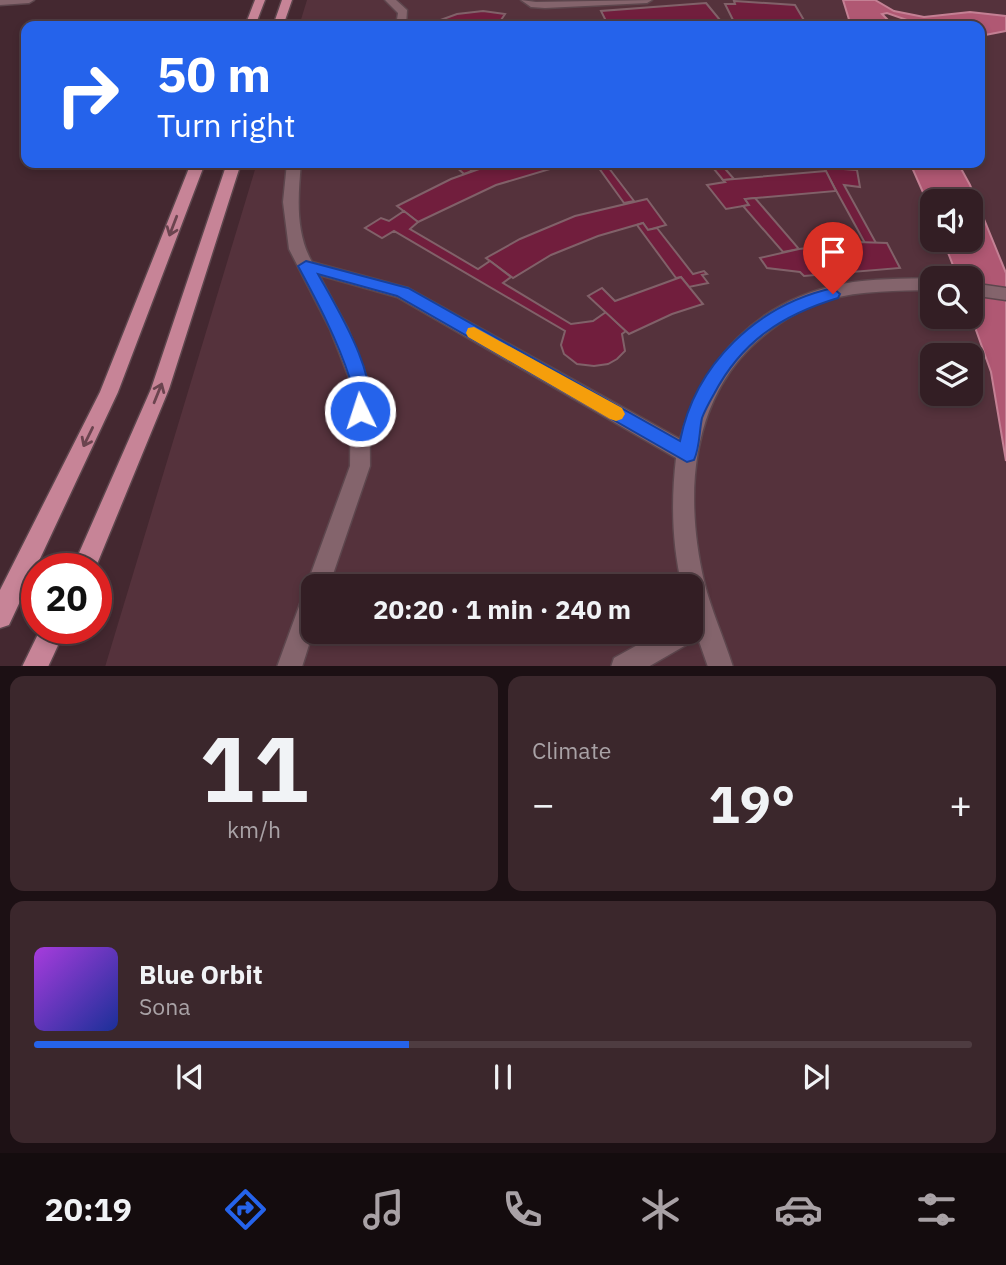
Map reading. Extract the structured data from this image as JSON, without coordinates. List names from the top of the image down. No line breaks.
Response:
{"page":{"turn":["50 m","Turn right"],"limit":"20","trip":"20:20 · 1 min · 240 m","tile":[["11","km/h"],"Climate"],"heat":["−","19°","+"],"song":["Blue Orbit","Sona"],"tabs":"20:19"}}
